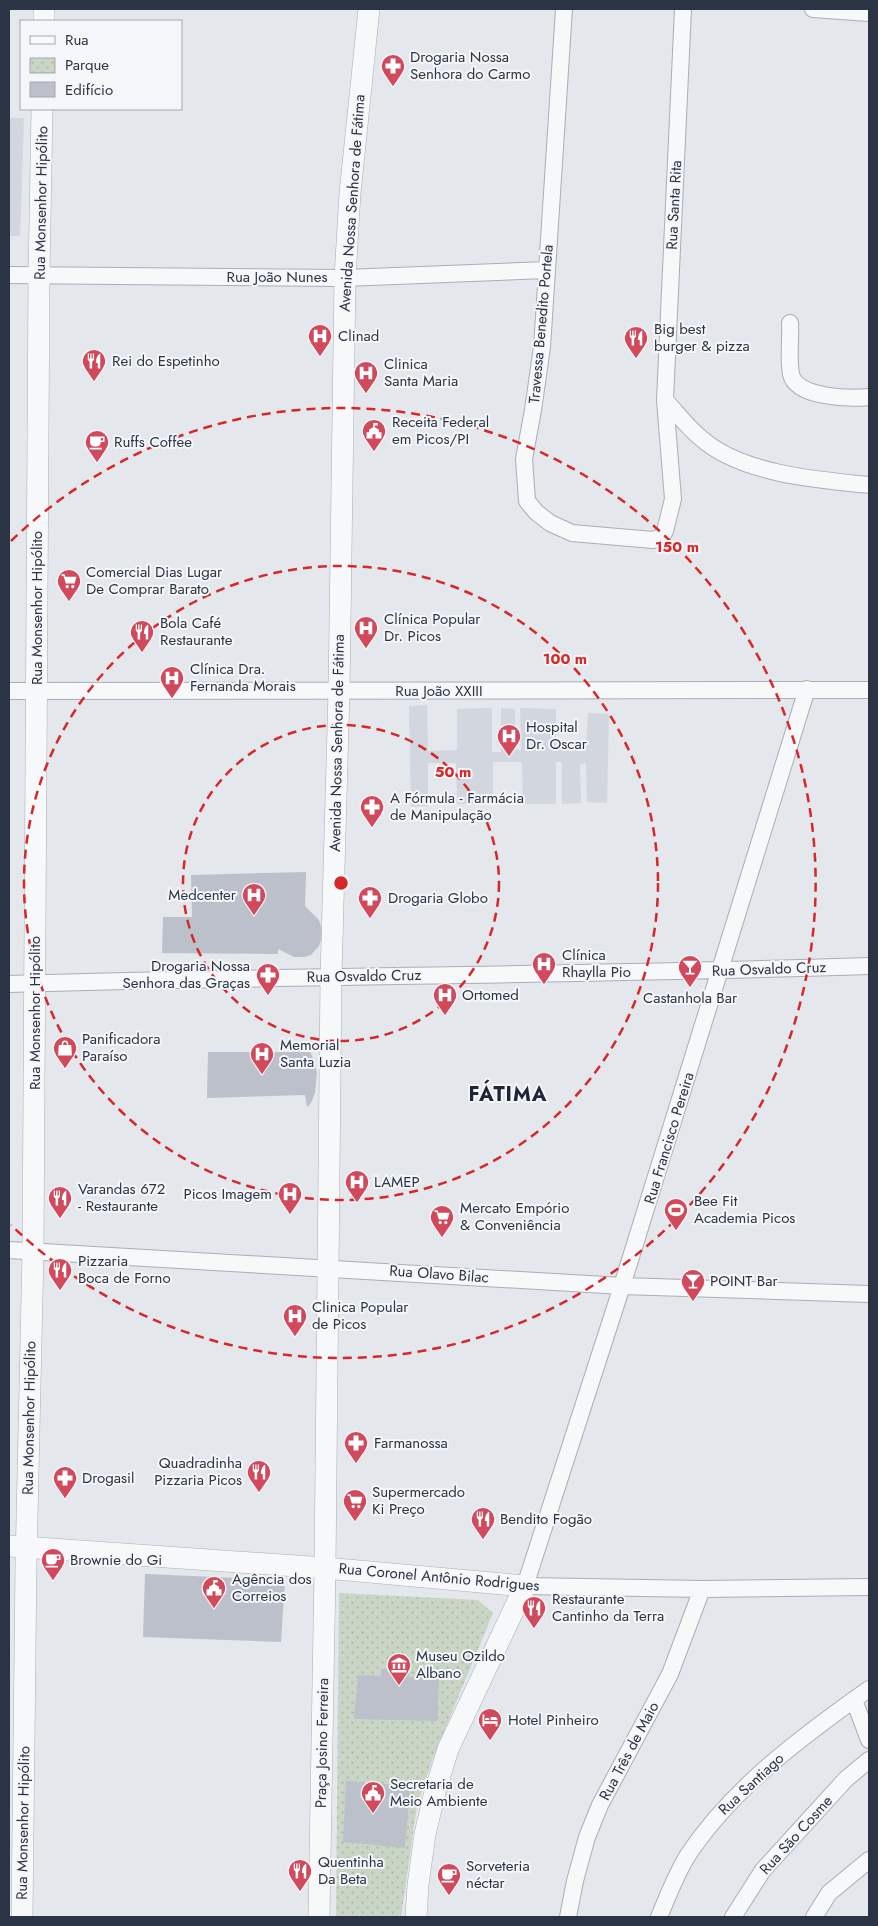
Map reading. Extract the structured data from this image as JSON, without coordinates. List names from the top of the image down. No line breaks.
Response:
{"streets":{"street":["Rua Monsenhor Hipólito","Avenida Nossa Senhora de Fátima","Rua Santa Rita","Rua João Nunes","Travessa Benedito Portela","Rua João XXIII","Rua Osvaldo Cruz","Rua Francisco Pereira","Rua Olavo Bilac","Rua Coronel Antônio Rodrigues","Praça Josino Ferreira","Rua Três de Maio","Rua Santiago","Rua São Cosme"]},"crossings":[["Rua Monsenhor Hipólito","Rua João Nunes"],["Rua Monsenhor Hipólito","Rua João XXIII"],["Rua Monsenhor Hipólito","Rua Osvaldo Cruz"],["Rua Monsenhor Hipólito","Rua Olavo Bilac"],["Rua Monsenhor Hipólito","Rua Coronel Antônio Rodrigues"],["Avenida Nossa Senhora de Fátima","Rua João Nunes"],["Avenida Nossa Senhora de Fátima","Rua João XXIII"],["Avenida Nossa Senhora de Fátima","Rua Osvaldo Cruz"],["Avenida Nossa Senhora de Fátima","Rua Olavo Bilac"],["Avenida Nossa Senhora de Fátima","Rua Coronel Antônio Rodrigues"],["Avenida Nossa Senhora de Fátima","Praça Josino Ferreira"],["Rua Santa Rita","Travessa Benedito Portela"],["Rua João Nunes","Travessa Benedito Portela"],["Rua João XXIII","Rua Francisco Pereira"],["Rua Osvaldo Cruz","Rua Francisco Pereira"],["Rua Francisco Pereira","Rua Olavo Bilac"],["Rua Francisco Pereira","Rua Coronel Antônio Rodrigues"],["Rua Coronel Antônio Rodrigues","Praça Josino Ferreira"],["Rua Coronel Antônio Rodrigues","Rua Três de Maio"]],"districts":["FÁTIMA"],"places":{"pharmacy":["Drogaria Nossa Senhora do Carmo","A Fórmula - Farmácia de Manipulação","Drogaria Globo","Drogaria Nossa Senhora das Graças","Farmanossa","Drogasil"],"hospital":["Clinad","Clinica Santa Maria","Clínica Popular Dr. Picos","Clínica Dra. Fernanda Morais","Hospital Dr. Oscar","Medcenter","Clínica Rhaylla Pio","Ortomed","Memorial Santa Luzia","LAMEP","Picos Imagem","Clinica Popular de Picos"],"restaurant":["Big best burger & pizza","Rei do Espetinho","Bola Café Restaurante","Varandas 672 - Restaurante","Pizzaria Boca de Forno","Quadradinha Pizzaria Picos","Bendito Fogão","Restaurante Cantinho da Terra","Quentinha Da Beta"],"public building":["Receita Federal em Picos/PI","Agência dos Correios","Secretaria de Meio Ambiente"],"cafe":["Ruffs Coffee","Brownie do Gi","Sorveteria néctar"],"supermarket":["Comercial Dias Lugar De Comprar Barato","Mercato Empório & Conveniência","Supermercado Ki Preço"],"bar":["Castanhola Bar","POINT Bar"],"shop":["Panificadora Paraíso"],"sports":["Bee Fit Academia Picos"],"museum":["Museu Ozildo Albano"],"hotel":["Hotel Pinheiro"]},"legend":["Rua","Parque","Edifício"],"rings":["150 m","100 m","50 m"]}
